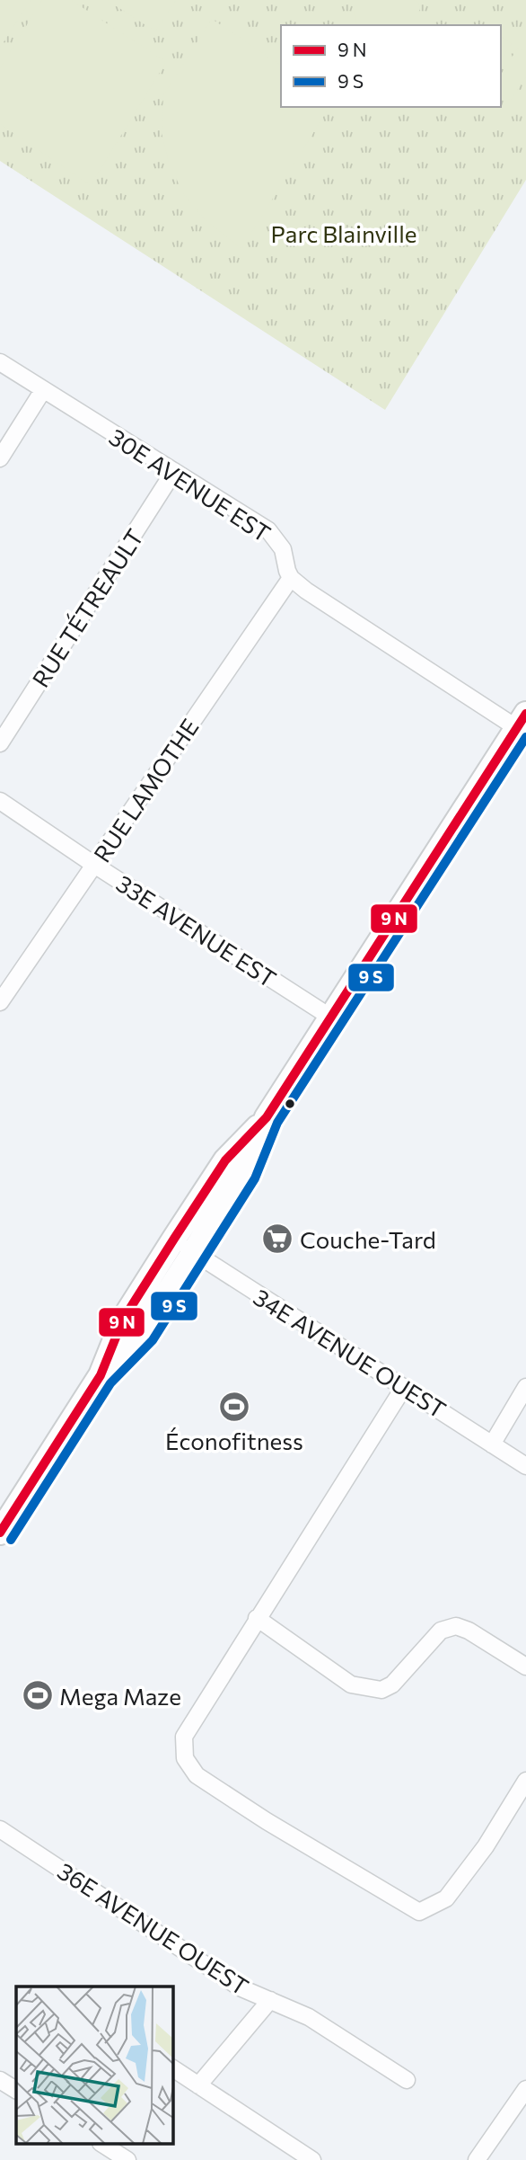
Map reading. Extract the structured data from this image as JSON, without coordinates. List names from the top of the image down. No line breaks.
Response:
{"streets":{"street":["30E AVENUE EST","RUE TÉTREAULT","RUE LAMOTHE","33E AVENUE EST","34E AVENUE OUEST","36E AVENUE OUEST"]},"crossings":[["30E AVENUE EST","RUE TÉTREAULT"],["30E AVENUE EST","RUE LAMOTHE"],["RUE LAMOTHE","33E AVENUE EST"]],"parks":["Parc Blainville"],"places":{"supermarket":["Couche-Tard"],"sports":["Éconofitness","Mega Maze"]},"legend":["9 N","9 S"]}
